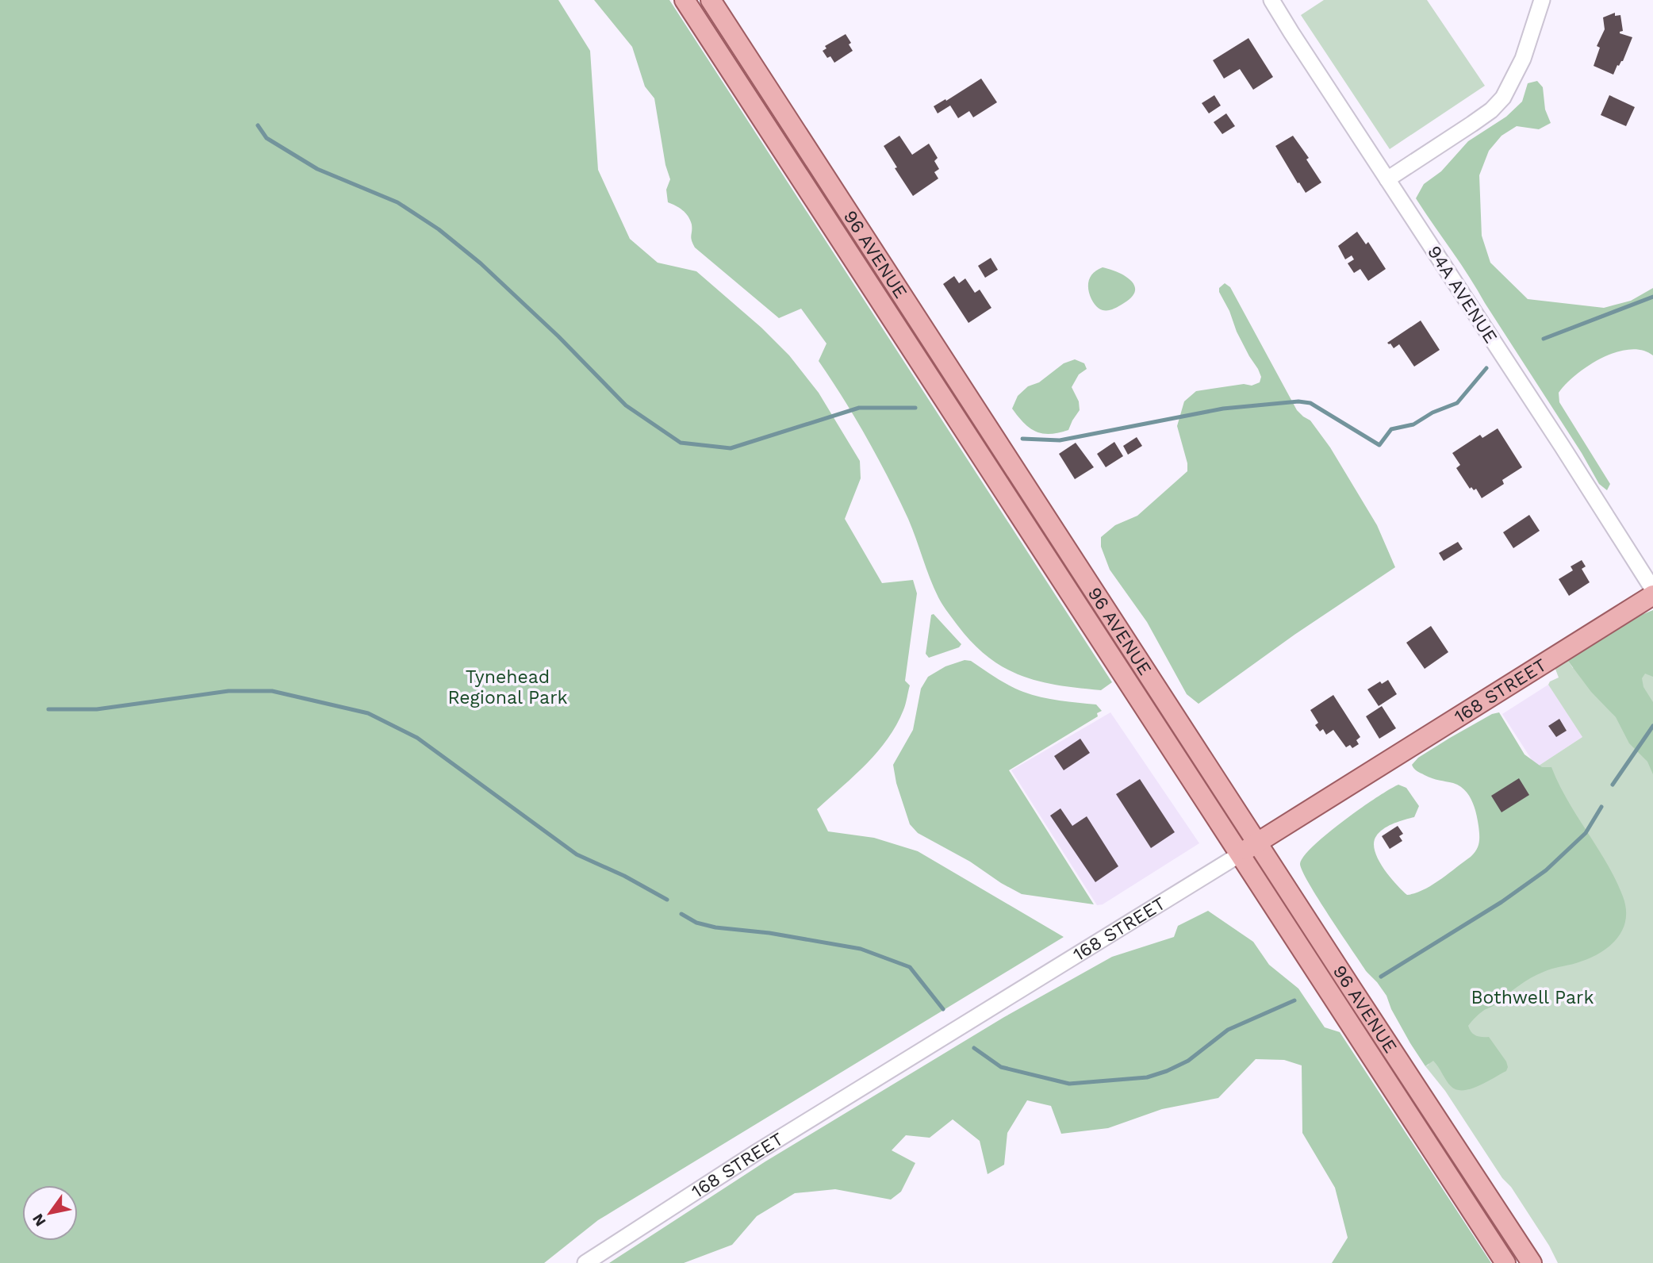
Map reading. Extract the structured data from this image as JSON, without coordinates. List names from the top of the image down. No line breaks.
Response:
{"streets":{"main road":["96 AVENUE","168 STREET"],"street":["94A AVENUE"]},"crossings":[["96 AVENUE","168 STREET"]],"parks":["Tynehead Regional Park","Bothwell Park"],"north":"bottom left"}
